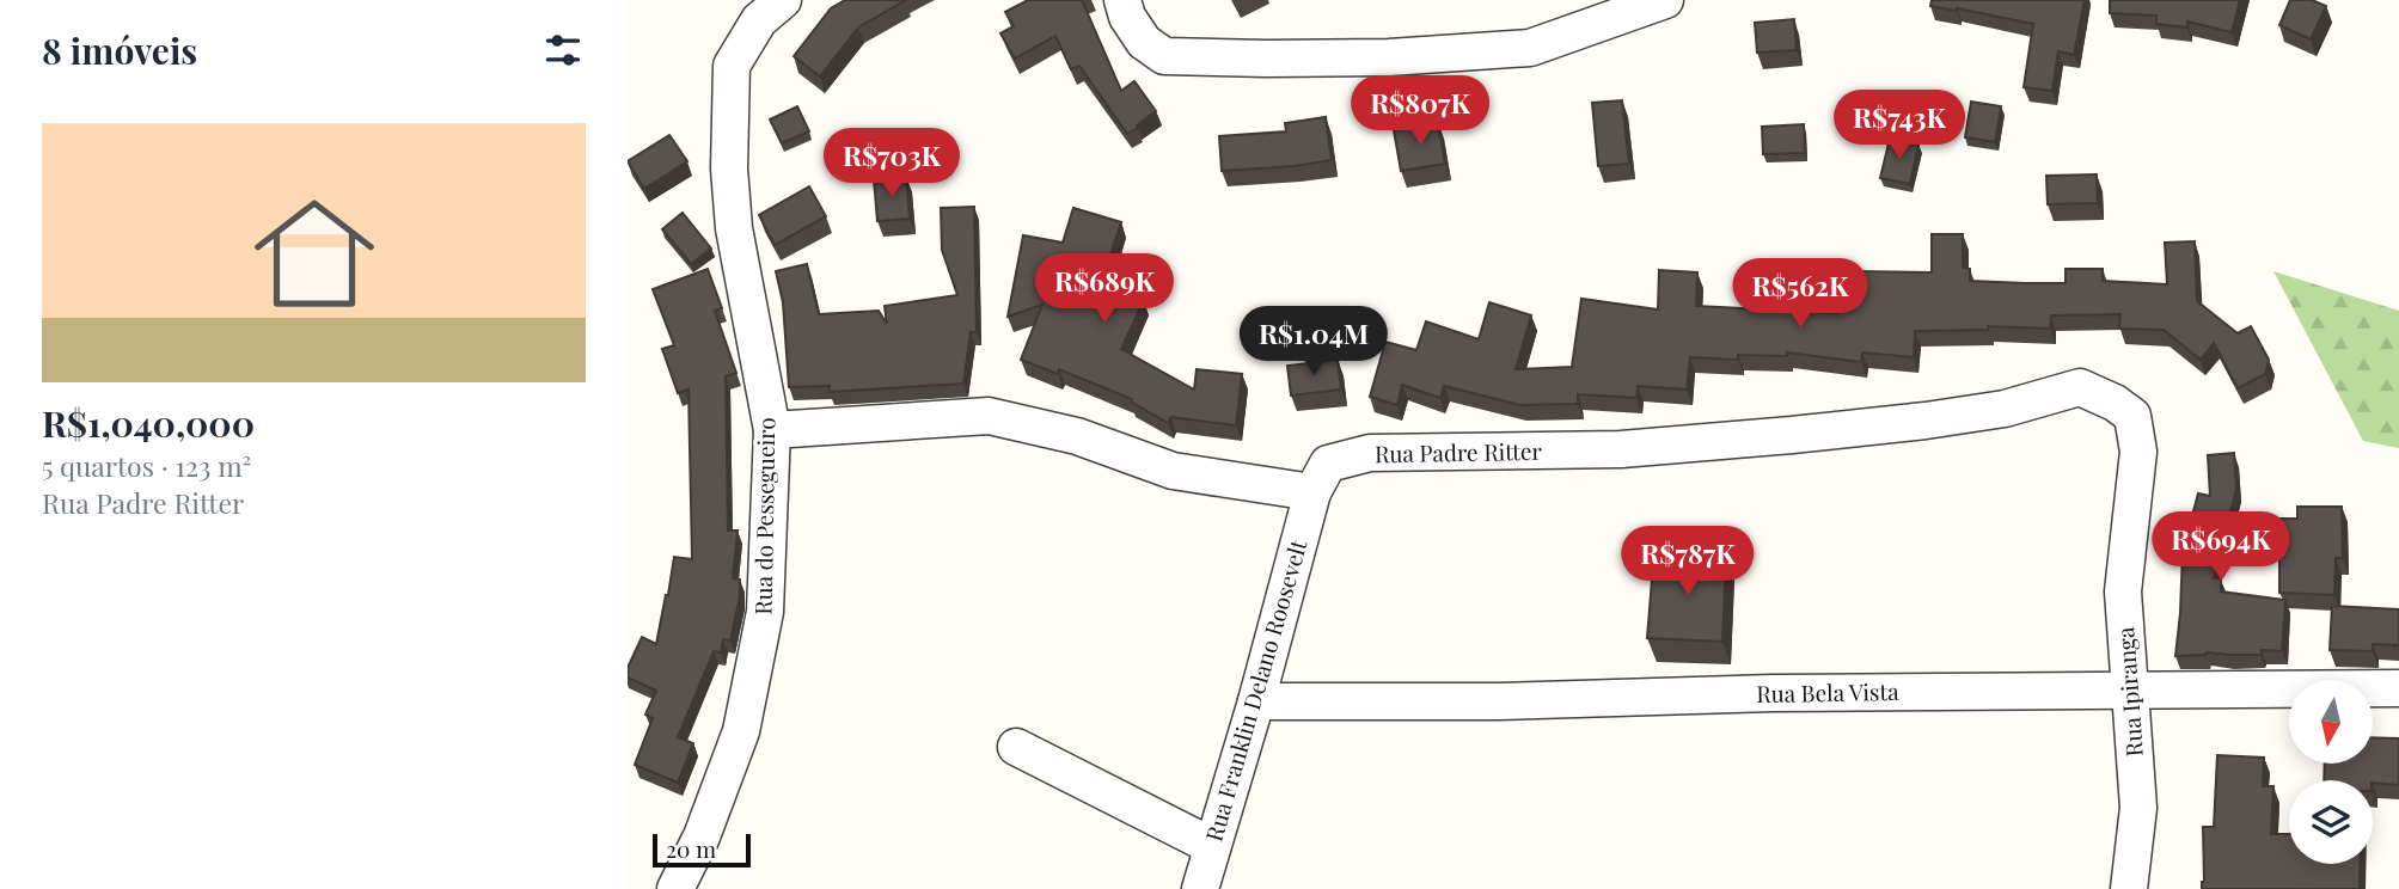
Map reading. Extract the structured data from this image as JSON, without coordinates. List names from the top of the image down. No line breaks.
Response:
{"streets":{"street":["Rua Padre Ritter","Rua do Pessegueiro","Rua Franklin Delano Roosevelt","Rua Ipiranga","Rua Bela Vista"]},"crossings":[["Rua Padre Ritter","Rua Franklin Delano Roosevelt"],["Rua Padre Ritter","Rua Ipiranga"],["Rua Franklin Delano Roosevelt","Rua Bela Vista"],["Rua Ipiranga","Rua Bela Vista"]],"scale_bar":"20 m","north":"bottom","page":{"heading":"8 imóveis","price":["R$807K","R$743K","R$703K","R$689K","R$562K","R$1.04M","R$694K","R$787K"],"list":[{"name":"R$1,040,000","note":"5 quartos · 123 m² · Rua Padre Ritter"}],"scale":"20 m"}}
